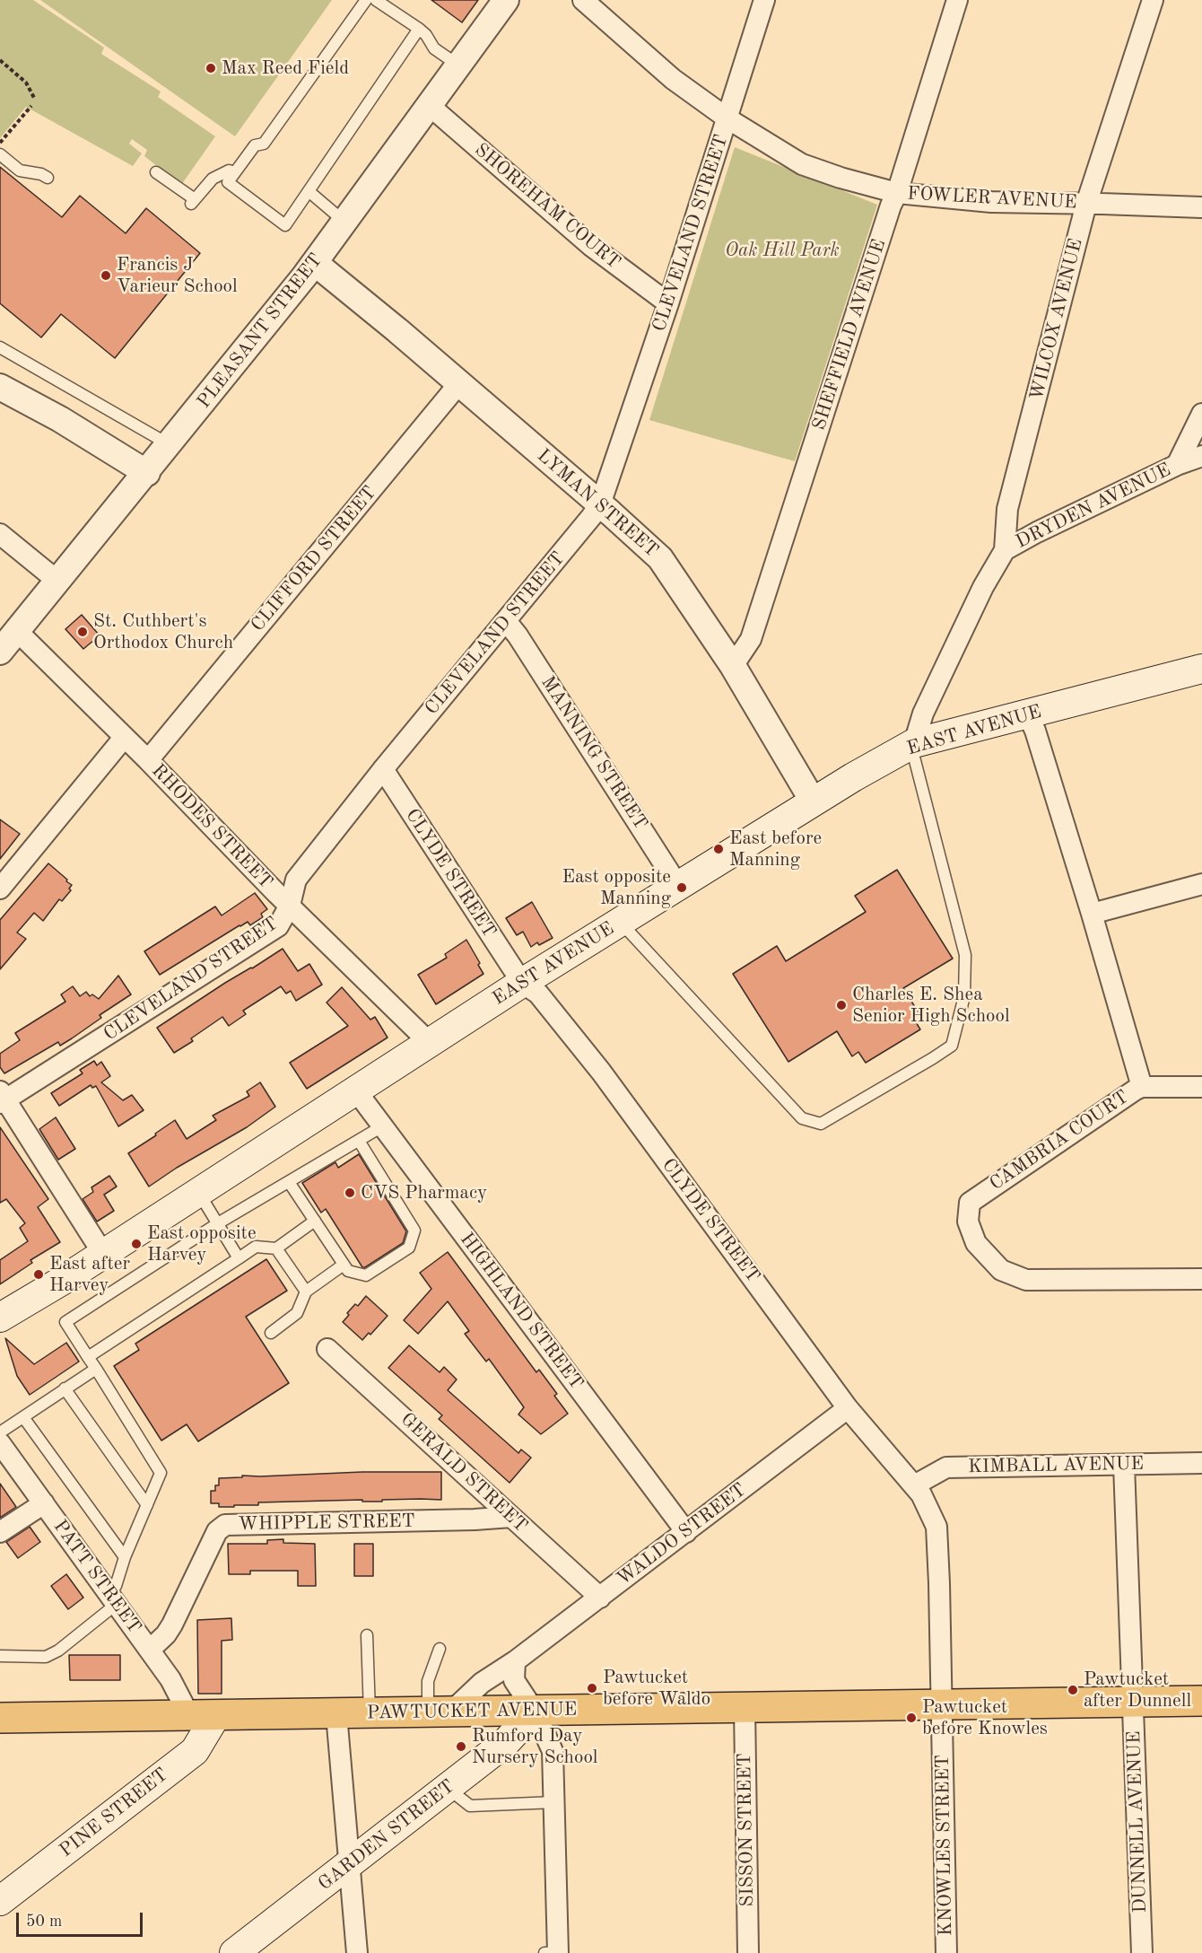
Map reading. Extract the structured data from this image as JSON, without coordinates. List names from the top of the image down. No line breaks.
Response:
{"streets":{"main road":["EAST AVENUE","PAWTUCKET AVENUE","PINE STREET","GARDEN STREET"],"street":["FOWLER AVENUE","SHOREHAM COURT","CLEVELAND STREET","WILCOX AVENUE","PLEASANT STREET","SHEFFIELD AVENUE","LYMAN STREET","DRYDEN AVENUE","CLIFFORD STREET","MANNING STREET","RHODES STREET","CLYDE STREET","CAMBRIA COURT","HIGHLAND STREET","KIMBALL AVENUE","GERALD STREET","WHIPPLE STREET","WALDO STREET","PATT STREET","DUNNELL AVENUE","SISSON STREET","KNOWLES STREET"]},"crossings":[["FOWLER AVENUE","CLEVELAND STREET"],["FOWLER AVENUE","WILCOX AVENUE"],["FOWLER AVENUE","SHEFFIELD AVENUE"],["SHOREHAM COURT","CLEVELAND STREET"],["SHOREHAM COURT","PLEASANT STREET"],["CLEVELAND STREET","LYMAN STREET"],["CLEVELAND STREET","MANNING STREET"],["CLEVELAND STREET","RHODES STREET"],["CLEVELAND STREET","CLYDE STREET"],["WILCOX AVENUE","DRYDEN AVENUE"],["PLEASANT STREET","LYMAN STREET"],["PLEASANT STREET","RHODES STREET"],["SHEFFIELD AVENUE","LYMAN STREET"],["LYMAN STREET","CLIFFORD STREET"],["LYMAN STREET","EAST AVENUE"],["DRYDEN AVENUE","EAST AVENUE"],["CLIFFORD STREET","RHODES STREET"],["EAST AVENUE","MANNING STREET"],["EAST AVENUE","RHODES STREET"],["EAST AVENUE","CLYDE STREET"],["EAST AVENUE","CAMBRIA COURT"],["EAST AVENUE","HIGHLAND STREET"],["CLYDE STREET","KIMBALL AVENUE"],["CLYDE STREET","WALDO STREET"],["CLYDE STREET","PAWTUCKET AVENUE"],["CLYDE STREET","KNOWLES STREET"],["HIGHLAND STREET","WALDO STREET"],["KIMBALL AVENUE","DUNNELL AVENUE"],["GERALD STREET","WHIPPLE STREET"],["GERALD STREET","WALDO STREET"],["WHIPPLE STREET","PATT STREET"],["WALDO STREET","PAWTUCKET AVENUE"],["PATT STREET","PAWTUCKET AVENUE"],["PAWTUCKET AVENUE","PINE STREET"],["PAWTUCKET AVENUE","DUNNELL AVENUE"],["PAWTUCKET AVENUE","SISSON STREET"],["PAWTUCKET AVENUE","GARDEN STREET"],["PAWTUCKET AVENUE","KNOWLES STREET"]],"parks":["Oak Hill Park"],"places":["Max Reed Field","Francis J Varieur School","St. Cuthbert's Orthodox Church","East before Manning","East opposite Manning","Charles E. Shea Senior High School","CVS Pharmacy","East opposite Harvey","East after Harvey","Pawtucket before Waldo","Pawtucket after Dunnell","Pawtucket before Knowles","Rumford Day Nursery School"],"scale_bar":"50 m"}
